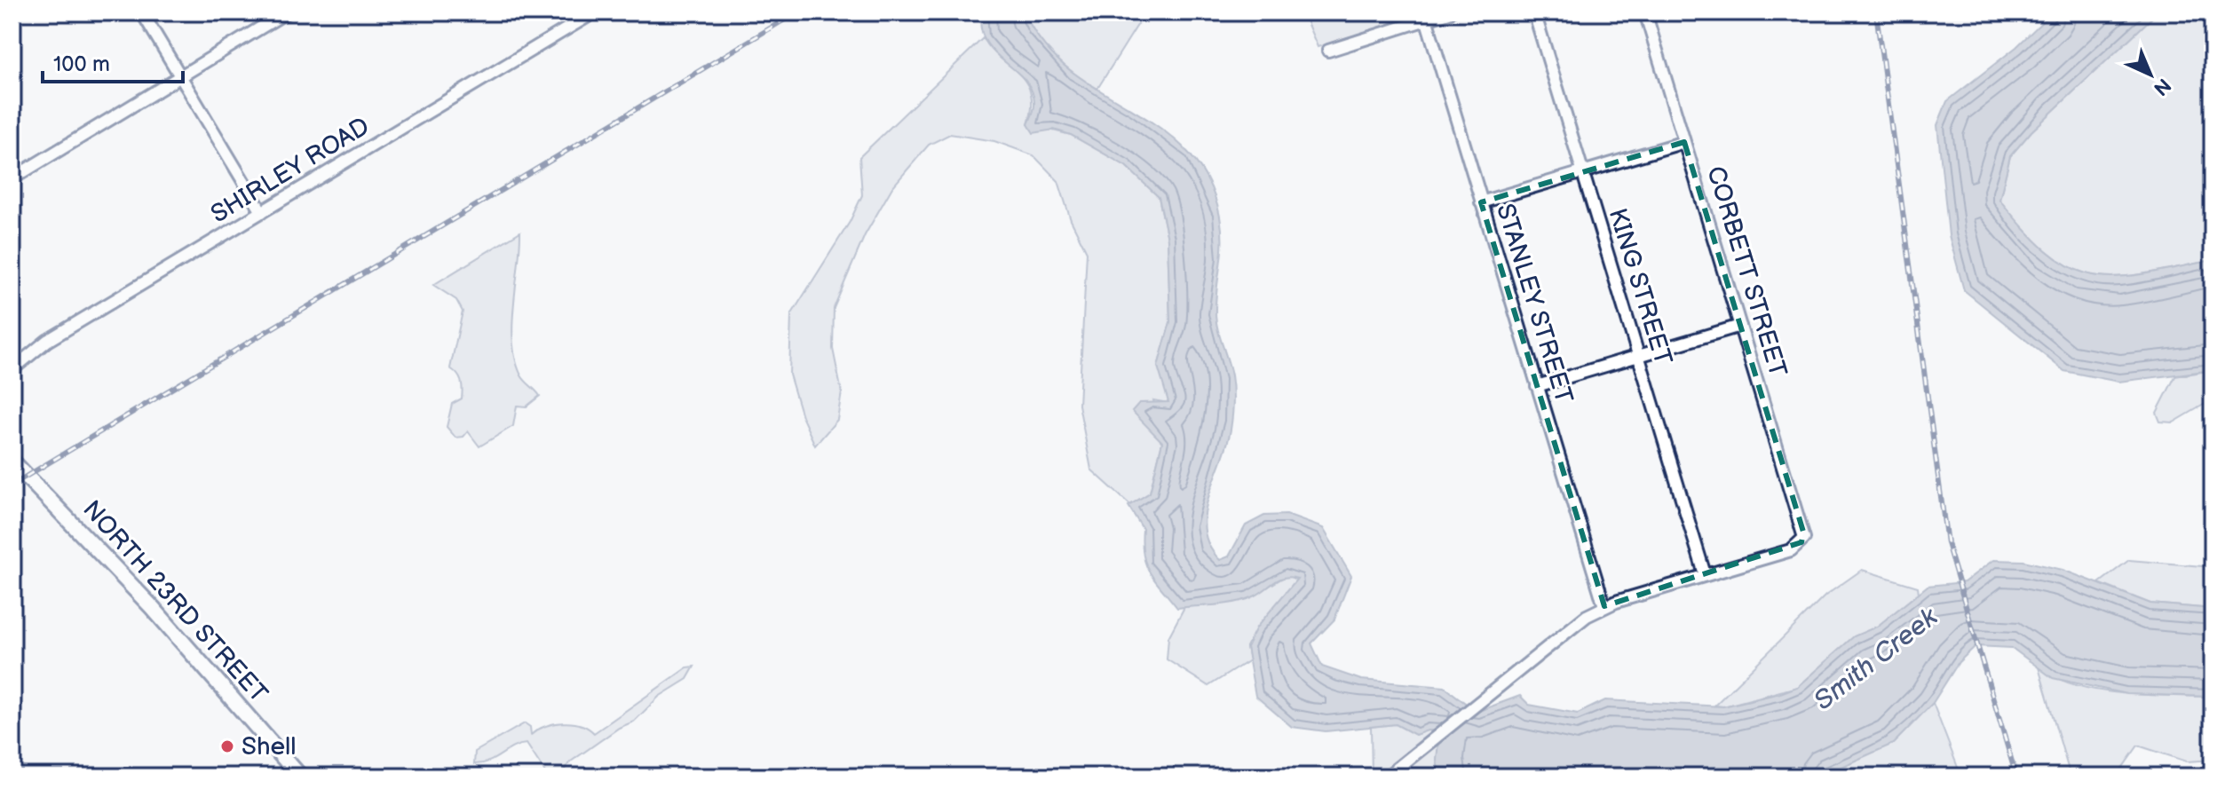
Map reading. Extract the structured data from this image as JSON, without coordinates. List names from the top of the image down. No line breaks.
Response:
{"streets":{"main road":["NORTH 23RD STREET"],"street":["SHIRLEY ROAD","CORBETT STREET","KING STREET","STANLEY STREET"]},"crossings":[["CORBETT STREET","KING STREET"]],"water":["Smith Creek"],"places":["Shell"],"scale_bar":"100 m","north":"bottom right"}
